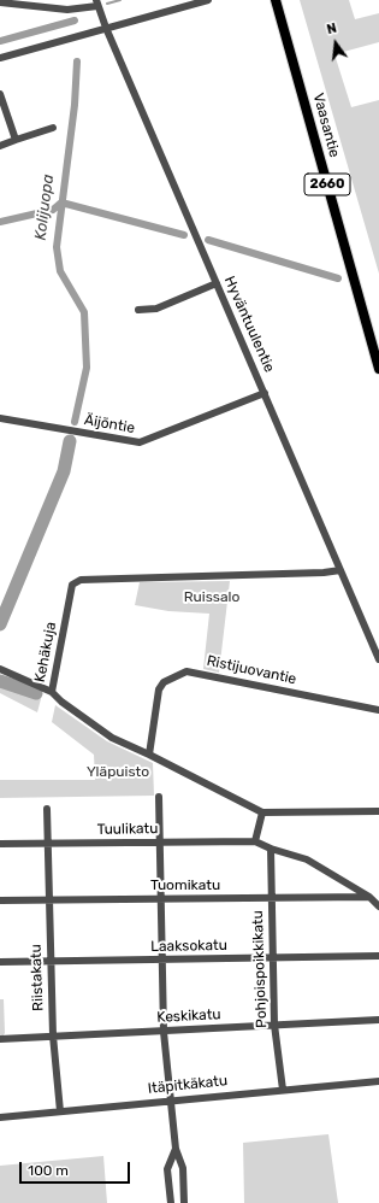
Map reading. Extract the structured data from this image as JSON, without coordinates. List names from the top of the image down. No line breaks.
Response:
{"streets":{"main road":["Vaasantie","2660"],"street":["Hyväntuulentie","Äijöntie","Kehäkuja","Ristijuovantie","Tuulikatu","Tuomikatu","Laaksokatu","Pohjoispoikkikatu","Riistakatu","Keskikatu","Itäpitkäkatu"]},"crossings":[["Hyväntuulentie","Äijöntie"],["Hyväntuulentie","Kehäkuja"],["Kehäkuja","Ristijuovantie"],["Tuulikatu","Riistakatu"],["Tuomikatu","Pohjoispoikkikatu"],["Tuomikatu","Riistakatu"],["Laaksokatu","Pohjoispoikkikatu"],["Laaksokatu","Riistakatu"],["Pohjoispoikkikatu","Keskikatu"],["Pohjoispoikkikatu","Itäpitkäkatu"],["Riistakatu","Keskikatu"],["Riistakatu","Itäpitkäkatu"]],"water":["Kolijuopa"],"parks":["Ruissalo","Yläpuisto"],"scale_bar":"100 m","north":"top"}
